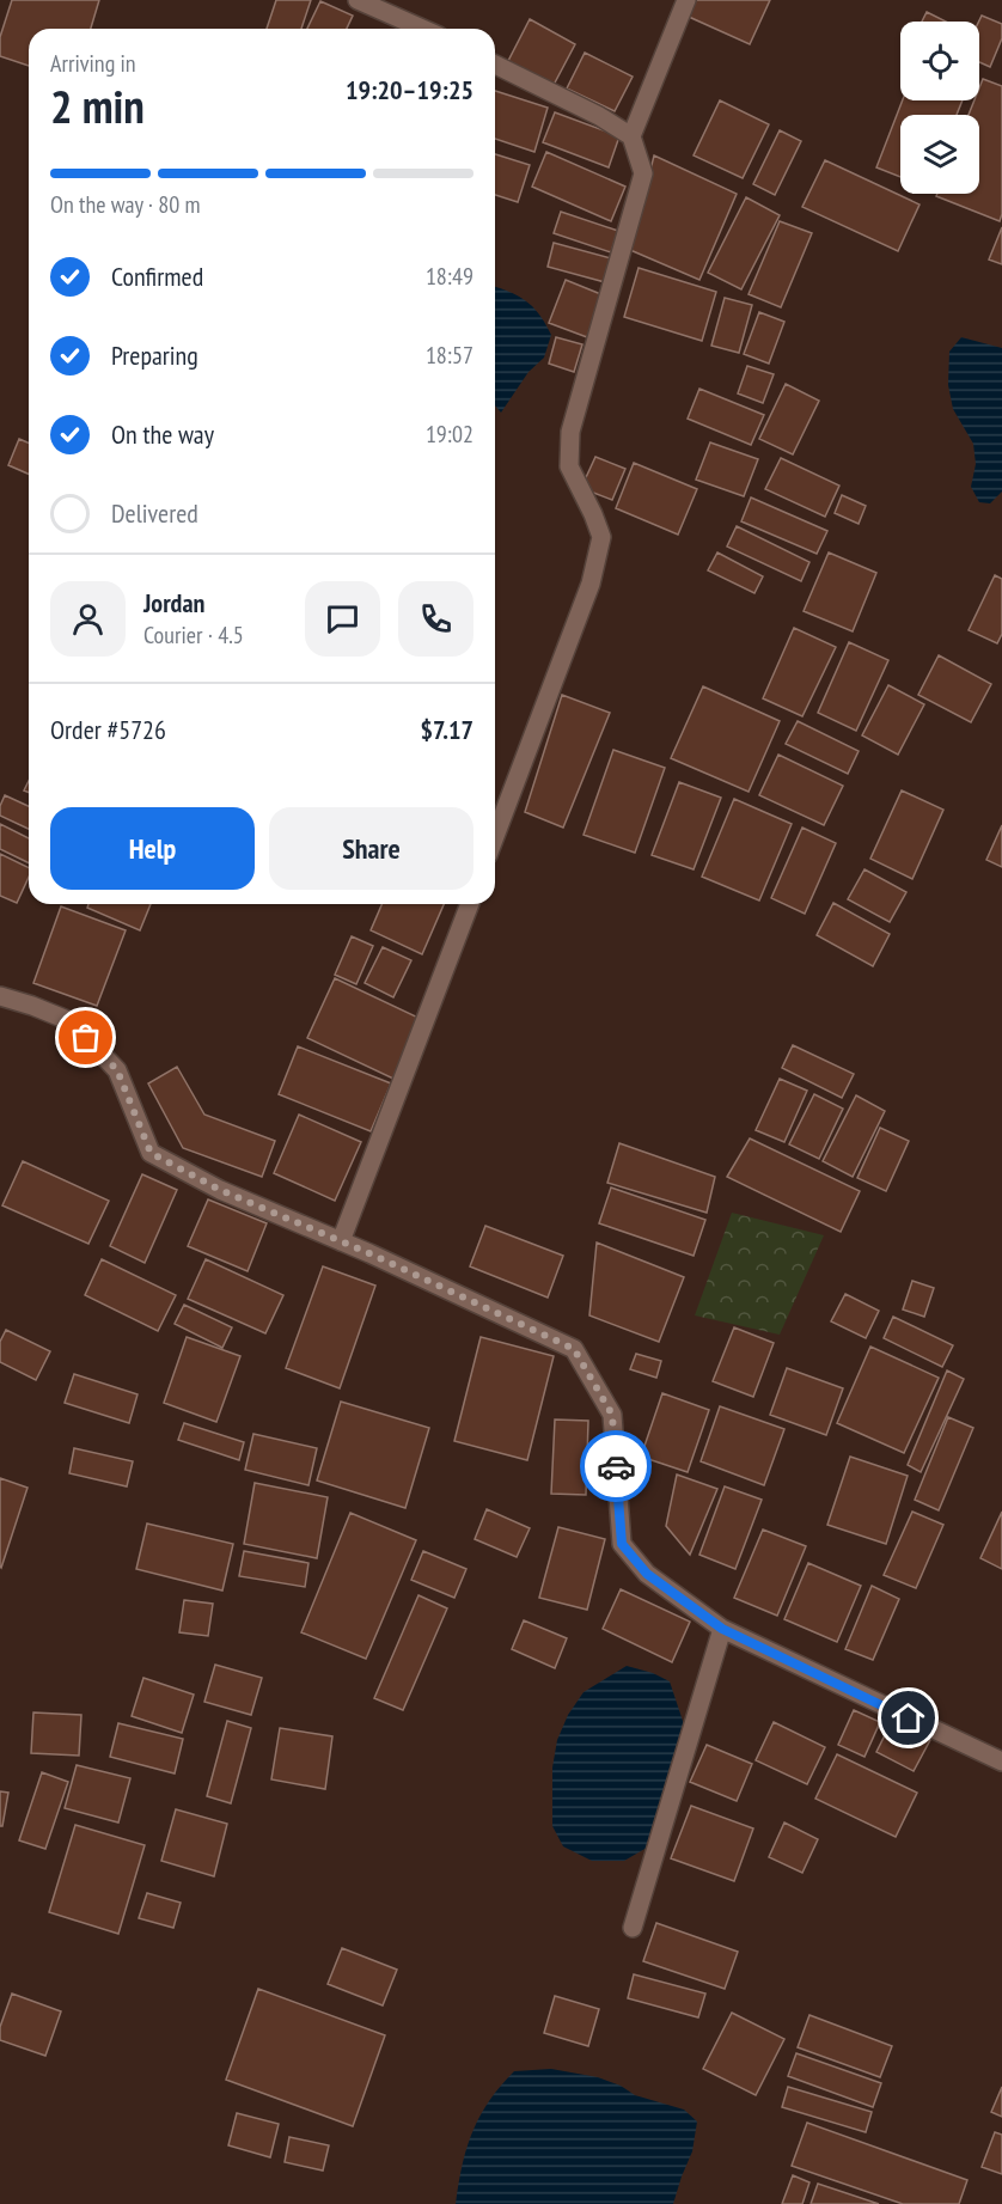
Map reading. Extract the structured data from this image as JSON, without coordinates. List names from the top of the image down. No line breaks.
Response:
{"page":{"heading":["2 min","Arriving in","19:20–19:25"],"panel":["Jordan","Courier · 4.5","Order #5726","$7.17"],"bar":"On the way · 80 m","list":[["Confirmed","18:49"],["Preparing","18:57"],["On the way","19:02"],"Delivered"],"buttons":["Help","Share"]}}
